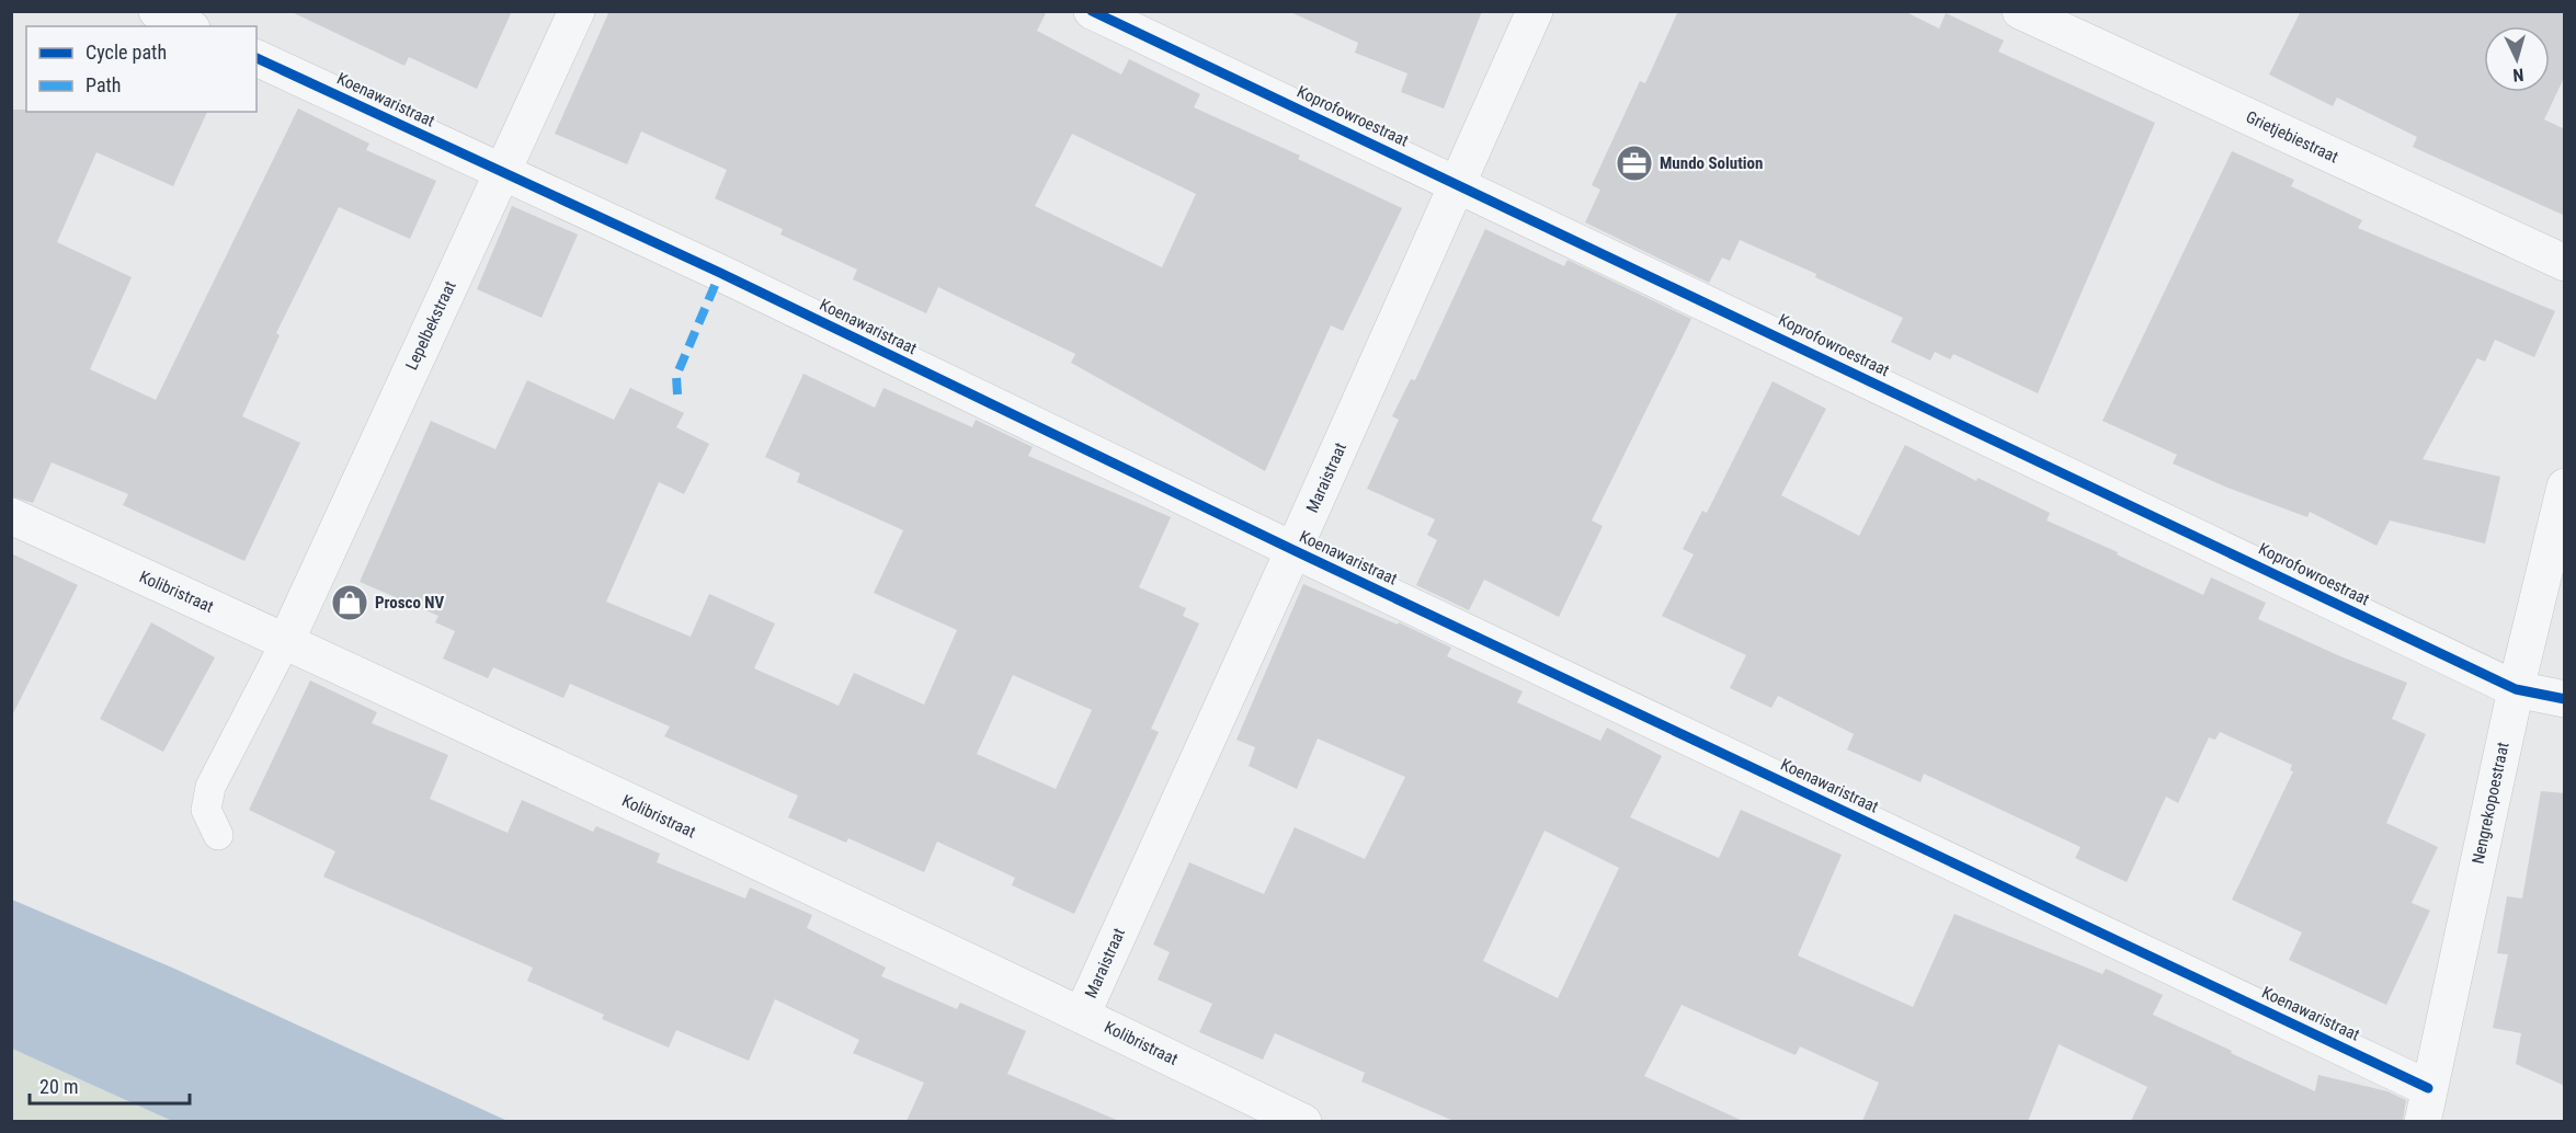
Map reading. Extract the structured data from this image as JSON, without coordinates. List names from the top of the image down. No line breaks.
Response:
{"streets":{"street":["Koenawaristraat","Koprofowroestraat","Grietjebiestraat","Lepelbekstraat","Maraistraat","Kolibristraat","Nengrekopoestraat"]},"crossings":[["Koenawaristraat","Lepelbekstraat"],["Koenawaristraat","Maraistraat"],["Koenawaristraat","Nengrekopoestraat"],["Koprofowroestraat","Maraistraat"],["Koprofowroestraat","Nengrekopoestraat"],["Lepelbekstraat","Kolibristraat"],["Maraistraat","Kolibristraat"]],"places":{"office":["Mundo Solution"],"shop":["Prosco NV"]},"legend":["Cycle path","Path"],"scale_bar":"20 m","north":"bottom"}
